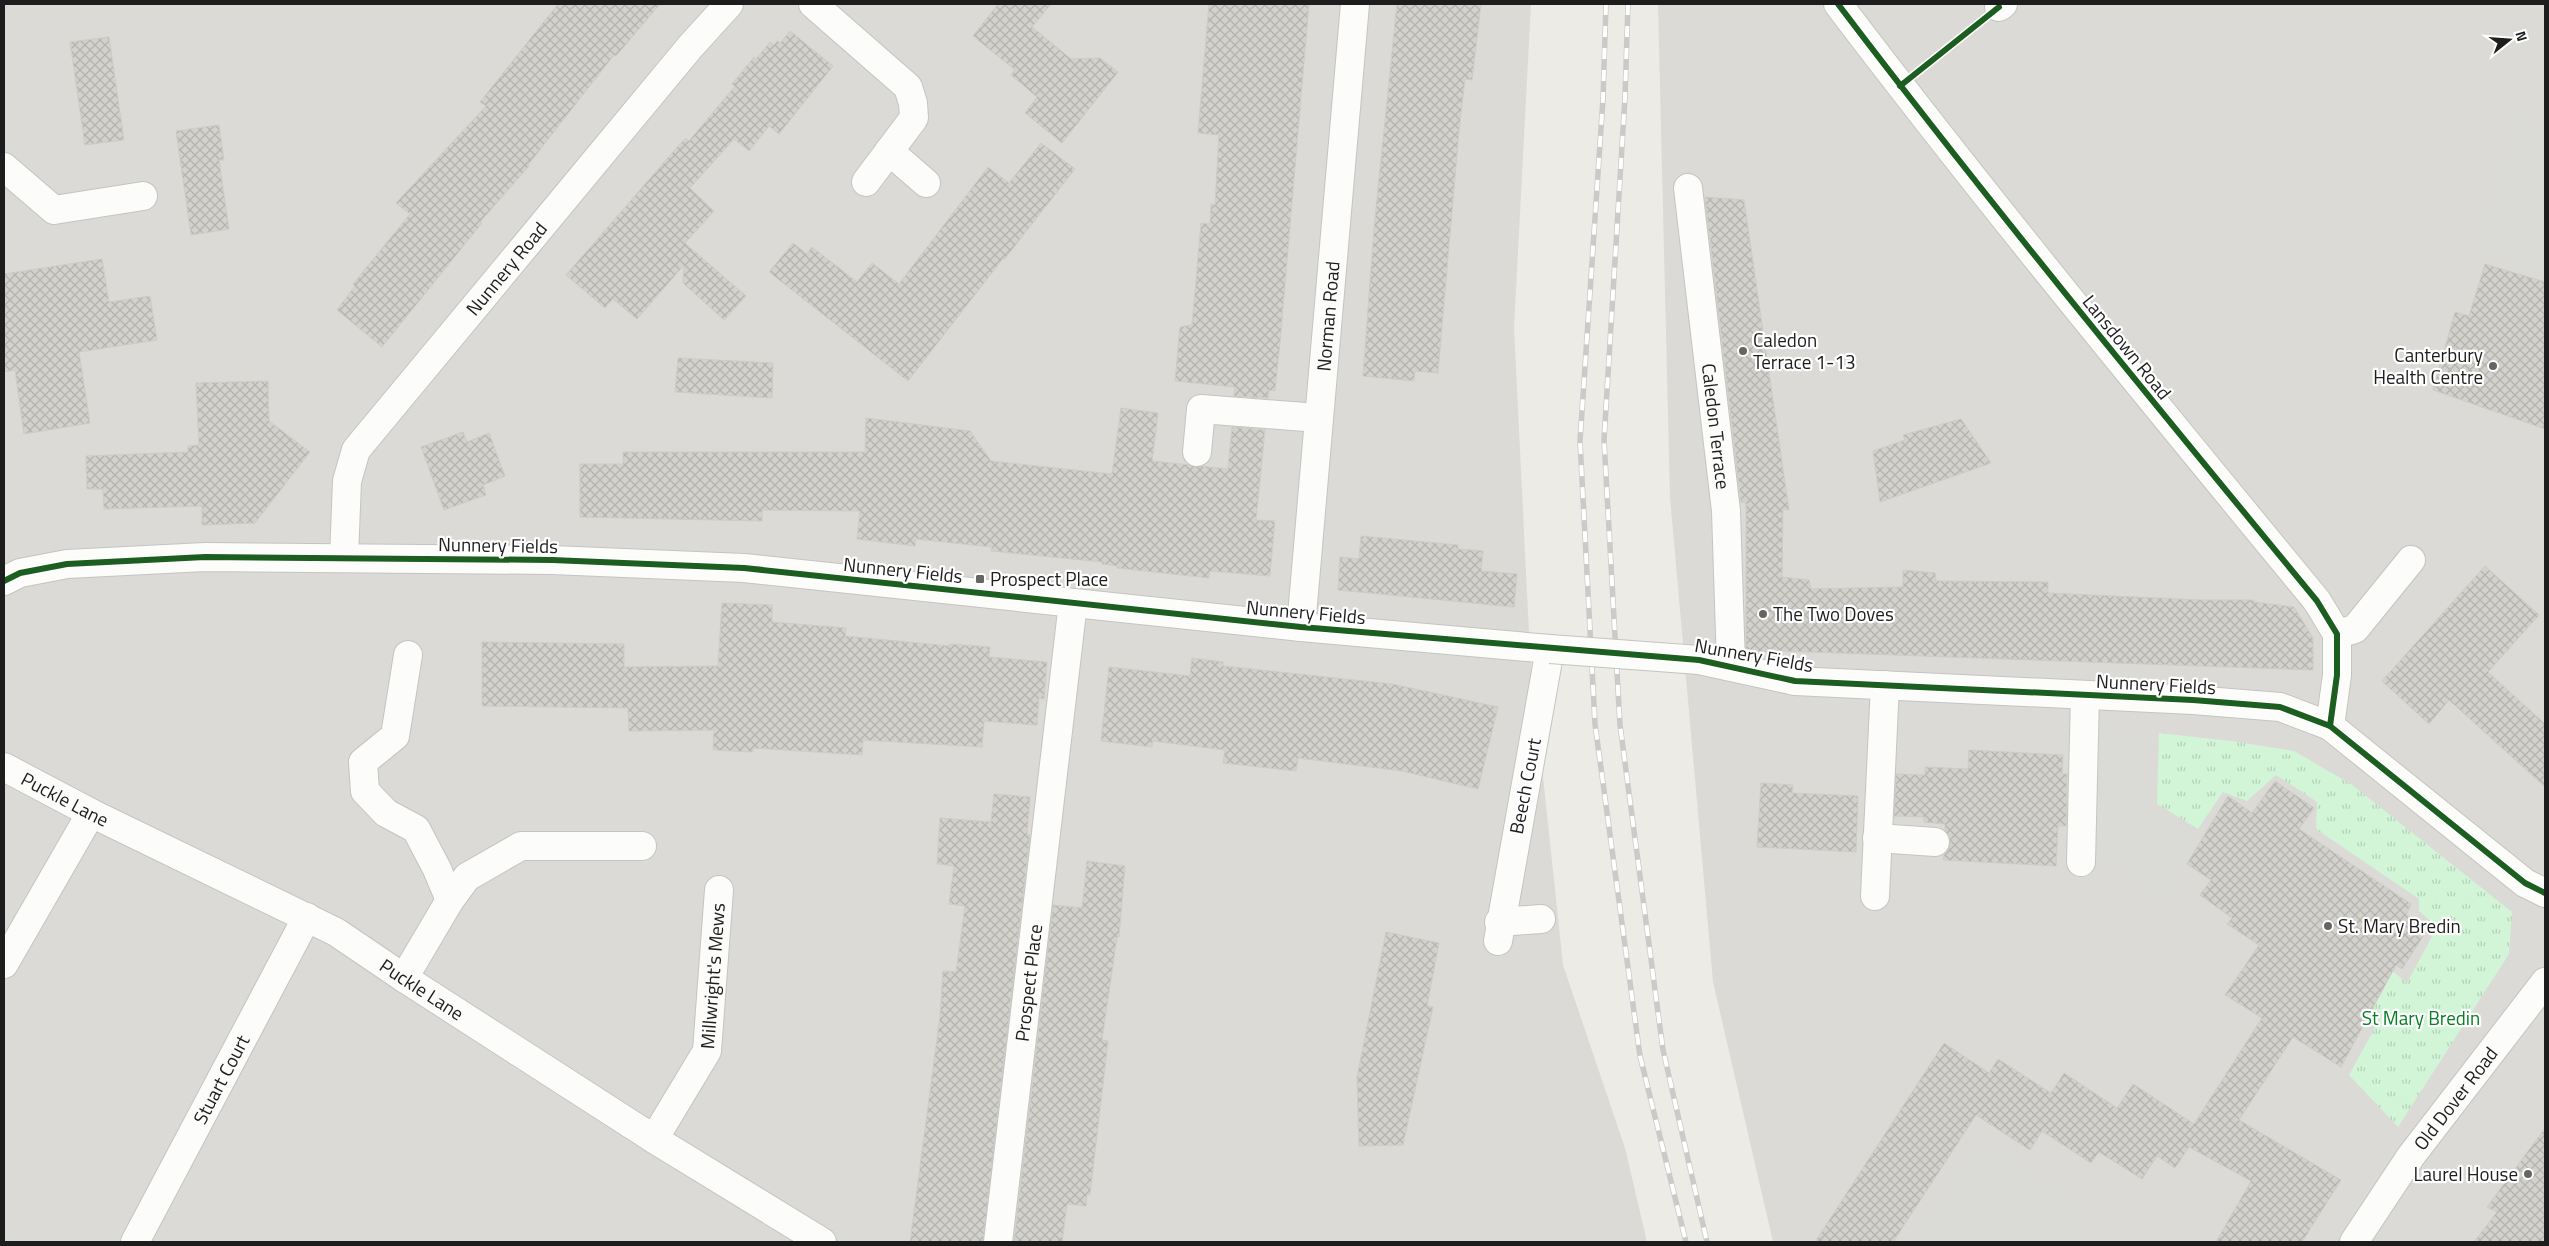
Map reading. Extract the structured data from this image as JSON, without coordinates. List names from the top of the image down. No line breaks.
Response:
{"streets":{"street":["Nunnery Road","Norman Road","Lansdown Road","Caledon Terrace","Nunnery Fields","Beech Court","Puckle Lane","Millwright's Mews","Prospect Place","Stuart Court","Old Dover Road"]},"crossings":[["Nunnery Road","Nunnery Fields"],["Norman Road","Nunnery Fields"],["Lansdown Road","Nunnery Fields"],["Caledon Terrace","Nunnery Fields"],["Nunnery Fields","Beech Court"],["Nunnery Fields","Prospect Place"],["Puckle Lane","Millwright's Mews"],["Puckle Lane","Stuart Court"]],"parks":["St Mary Bredin"],"places":{"other":["Caledon Terrace 1-13","Canterbury Health Centre","The Two Doves","St. Mary Bredin","Laurel House"],"transit":["Prospect Place"]},"north":"right"}
